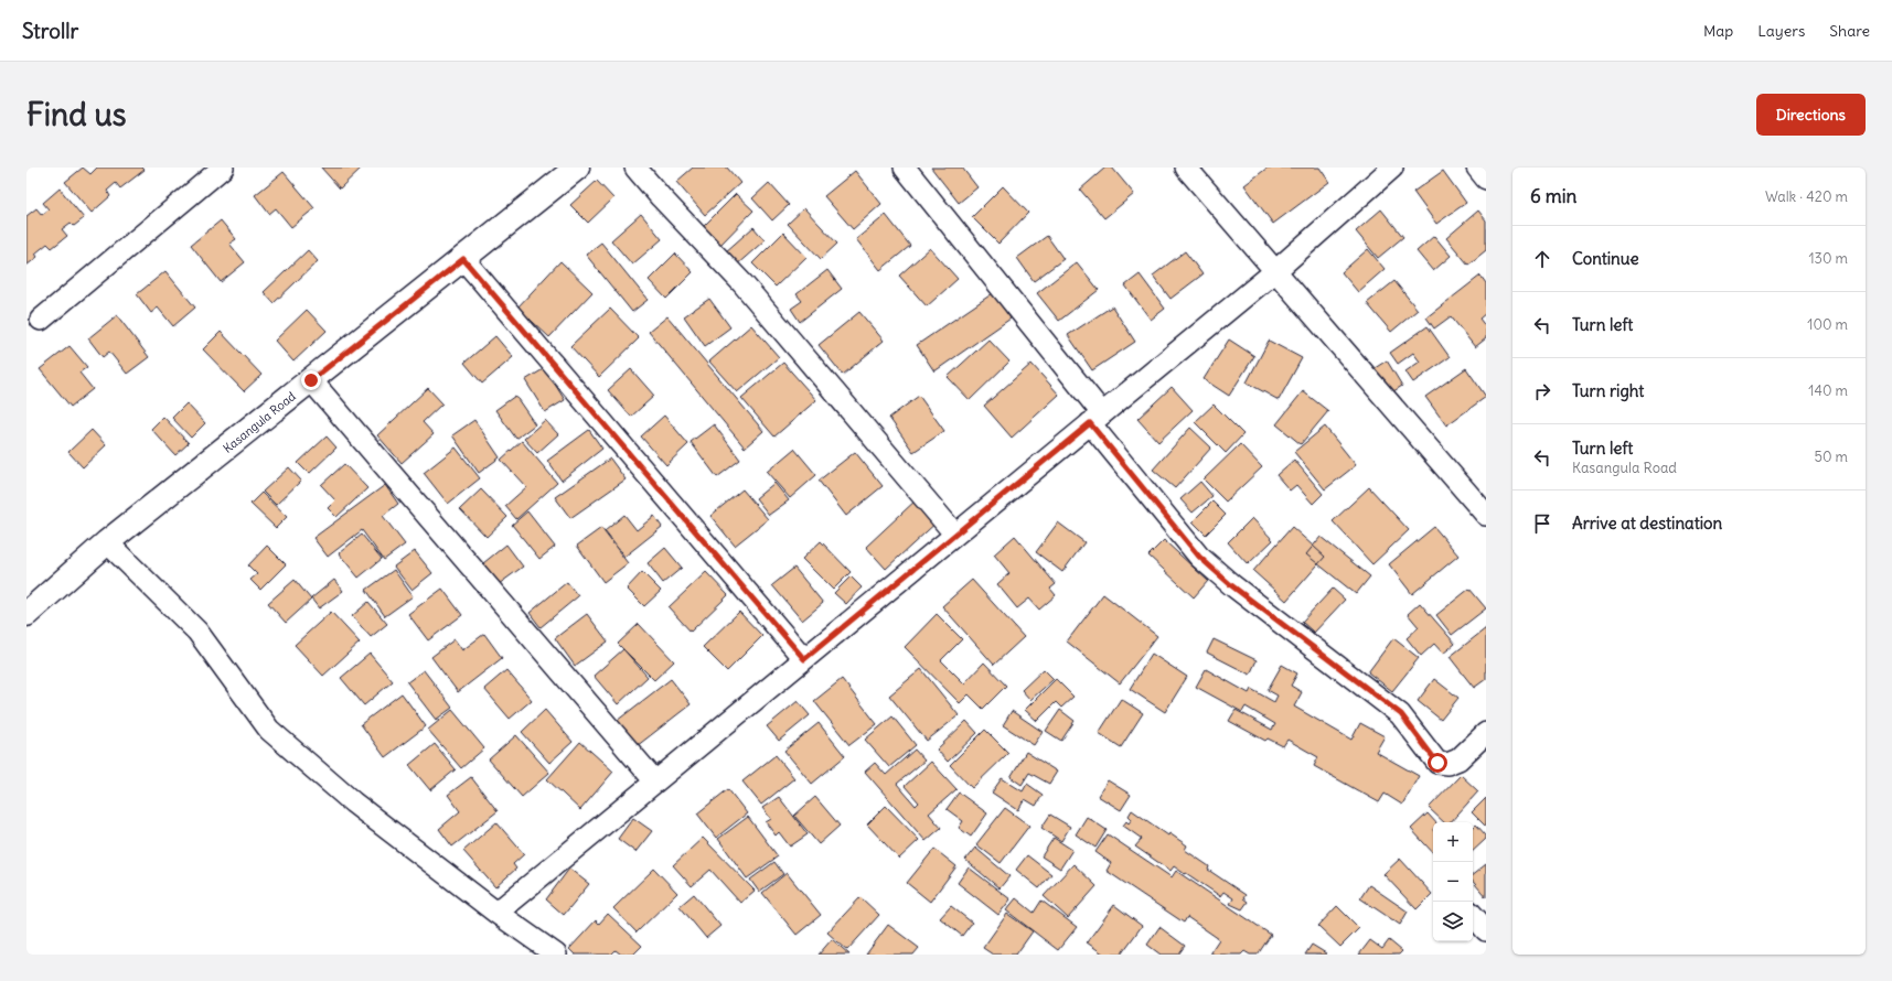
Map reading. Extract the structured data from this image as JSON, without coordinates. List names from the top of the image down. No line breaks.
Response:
{"streets":{"main road":["Kasangula Road"]},"page":{"header":"Strollr","nav":["Map","Layers","Share"],"buttons":"Directions","title":"Find us","heading":["6 min","Walk · 420 m"],"list":[["Continue","130 m"],["Turn left","100 m"],["Turn right","140 m"],["Turn left","Kasangula Road","50 m"],"Arrive at destination"],"map_buttons":["+","−"]}}
